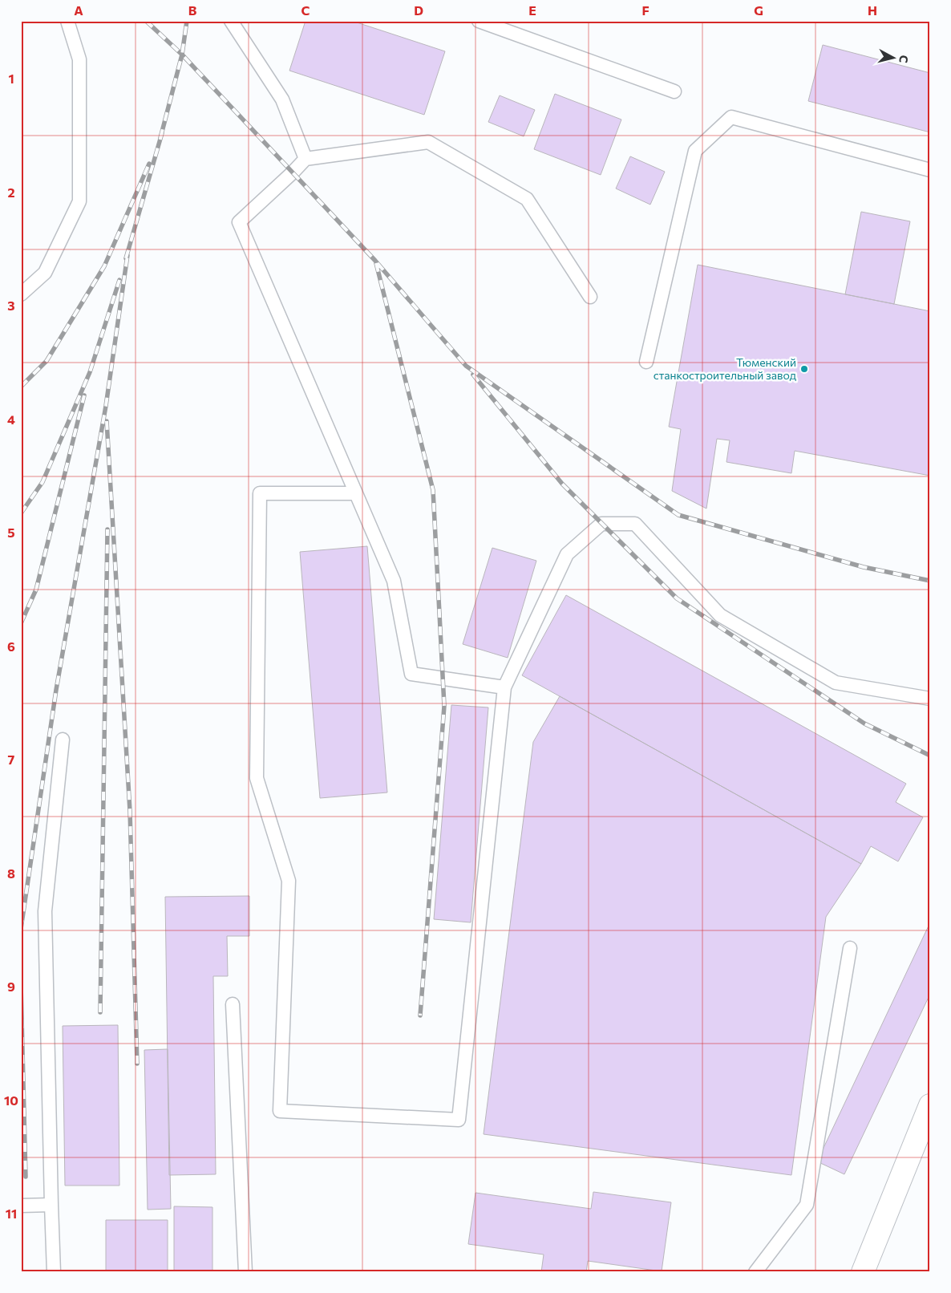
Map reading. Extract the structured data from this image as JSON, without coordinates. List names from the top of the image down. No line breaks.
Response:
{"places":["Тюменский станкостроительный завод"],"north":"right","grid":{"columns":["A","B","C","D","E","F","G","H"],"rows":["1","2","3","4","5","6","7","8","9","10","11"]}}
